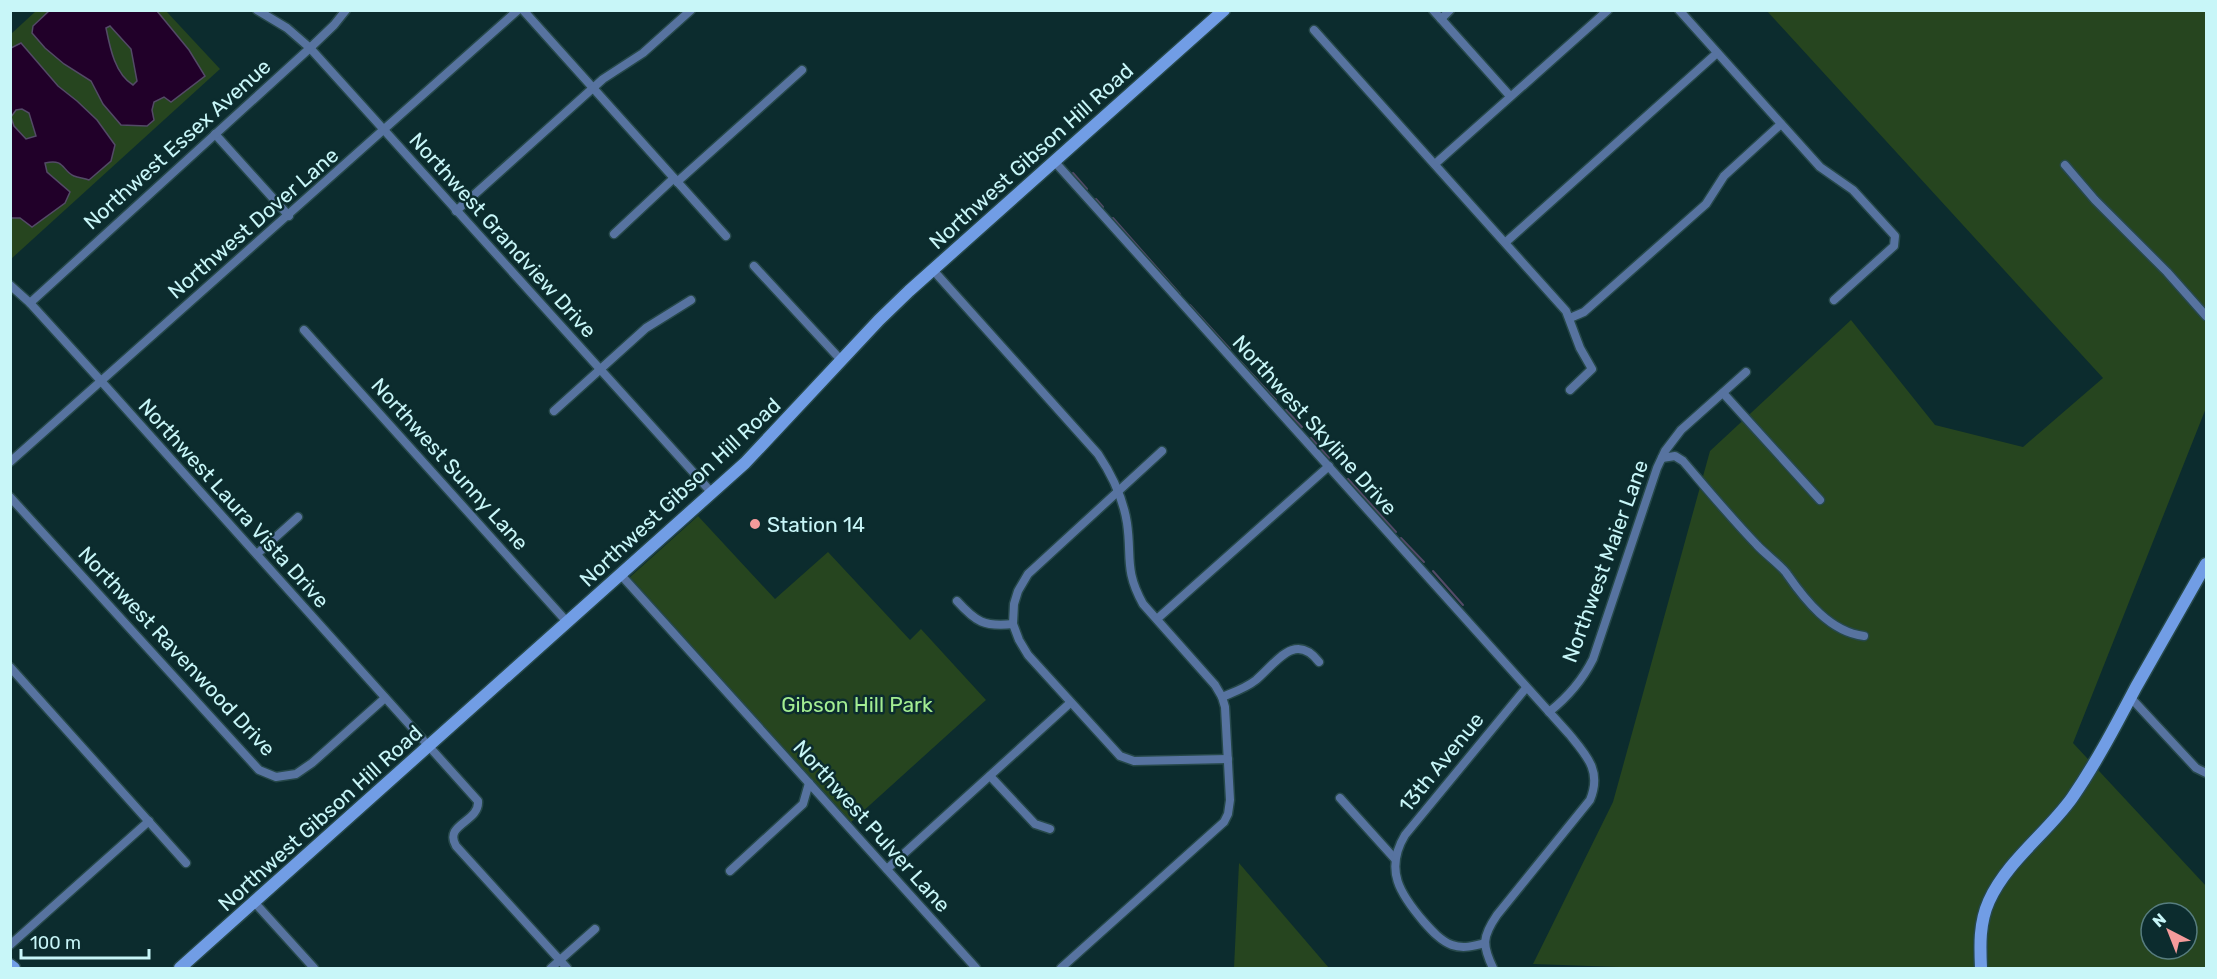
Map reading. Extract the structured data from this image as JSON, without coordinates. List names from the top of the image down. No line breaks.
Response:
{"streets":{"main road":["Northwest Gibson Hill Road"],"street":["Northwest Essex Avenue","Northwest Dover Lane","Northwest Grandview Drive","Northwest Skyline Drive","Northwest Sunny Lane","Northwest Laura Vista Drive","Northwest Maier Lane","Northwest Ravenwood Drive","13th Avenue","Northwest Pulver Lane"]},"crossings":[["Northwest Essex Avenue","Northwest Grandview Drive"],["Northwest Essex Avenue","Northwest Laura Vista Drive"],["Northwest Gibson Hill Road","Northwest Grandview Drive"],["Northwest Gibson Hill Road","Northwest Skyline Drive"],["Northwest Gibson Hill Road","Northwest Sunny Lane"],["Northwest Gibson Hill Road","Northwest Laura Vista Drive"],["Northwest Gibson Hill Road","Northwest Pulver Lane"],["Northwest Dover Lane","Northwest Grandview Drive"],["Northwest Dover Lane","Northwest Laura Vista Drive"],["Northwest Skyline Drive","Northwest Maier Lane"],["Northwest Skyline Drive","13th Avenue"],["Northwest Laura Vista Drive","Northwest Ravenwood Drive"]],"parks":["Gibson Hill Park"],"places":["Station 14"],"scale_bar":"100 m","north":"top left"}
